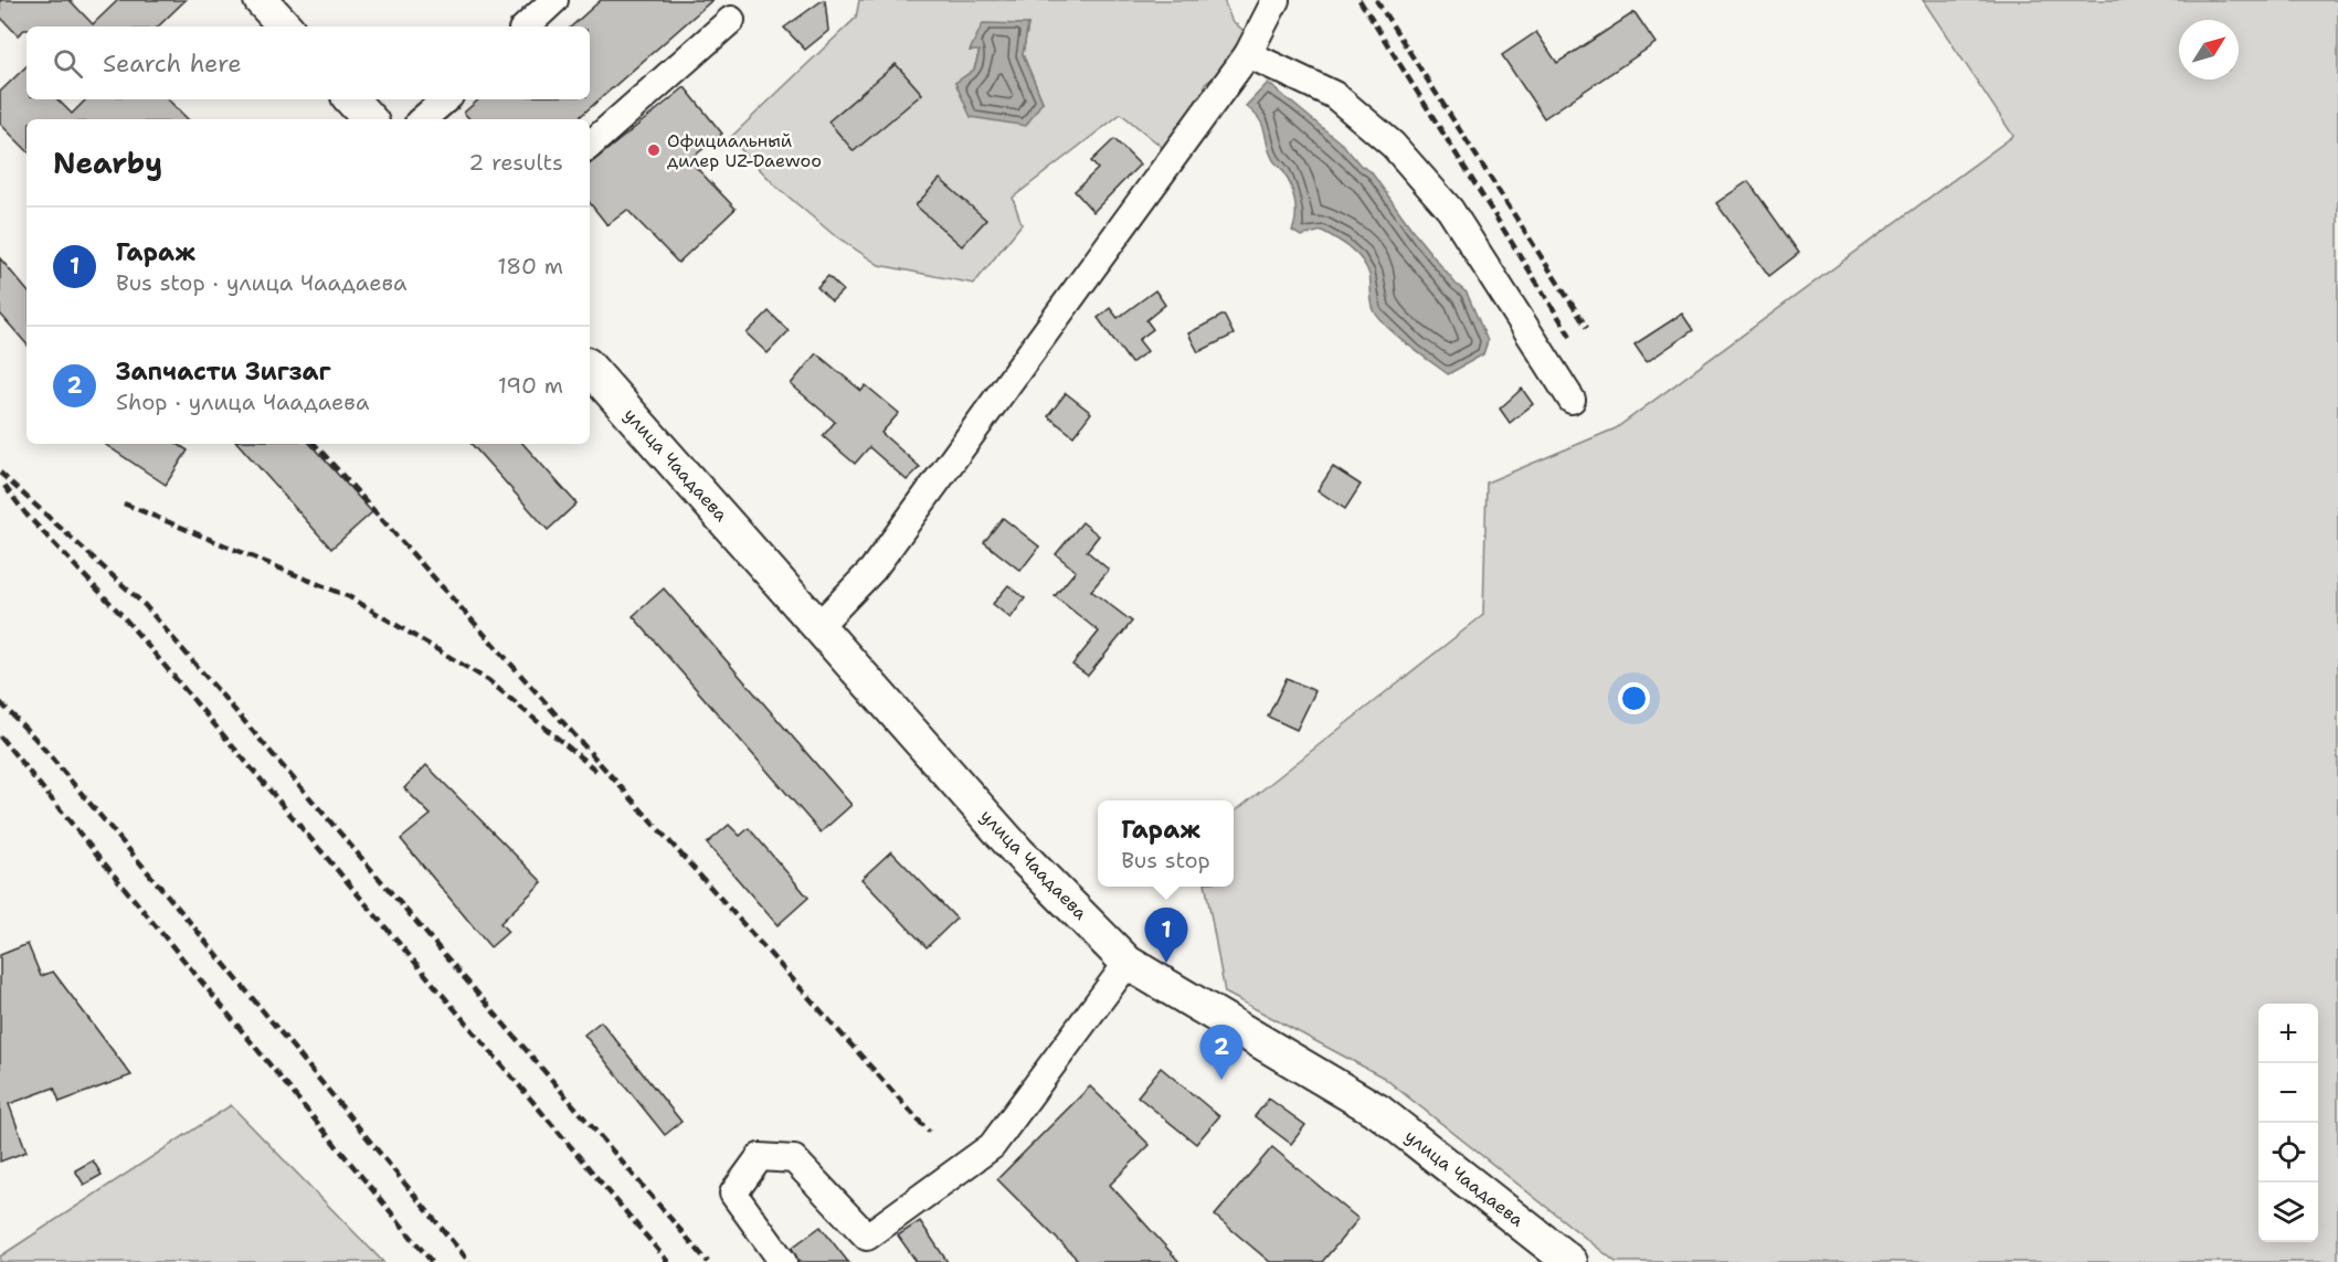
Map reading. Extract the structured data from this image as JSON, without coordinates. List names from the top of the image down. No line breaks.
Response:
{"streets":{"main road":["улица Чаадаева"]},"places":["Официальный дилер UZ-Daewoo"],"north":"top right","page":{"search":"Search here","heading":["Nearby","2 results"],"list":[{"mark":"1","name":"Гараж","note":"Bus stop · улица Чаадаева","value":"180 m"},{"mark":"2","name":"Запчасти Зигзаг","note":"Shop · улица Чаадаева","value":"190 m"}],"popup":["Гараж","Bus stop"],"pins":["1","2"],"map_buttons":["+","−"]}}
